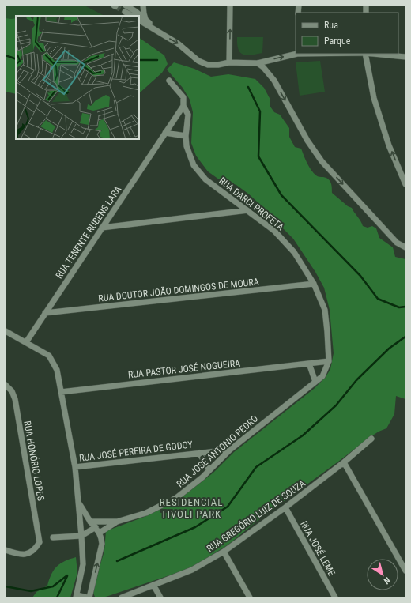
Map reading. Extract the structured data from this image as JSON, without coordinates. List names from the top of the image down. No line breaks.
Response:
{"streets":{"street":["RUA DARCI PROFETA","RUA TENENTE RUBENS LARA","RUA DOUTOR JOÃO DOMINGOS DE MOURA","RUA PASTOR JOSÉ NOGUEIRA","RUA JOSÉ PEREIRA DE GODOY","RUA JOSÉ ANTONIO PEDRO","RUA HONÓRIO LOPES","RUA GREGÓRIO LUIZ DE SOUZA","RUA JOSÉ LEME"]},"crossings":[["RUA DARCI PROFETA","RUA TENENTE RUBENS LARA"],["RUA DARCI PROFETA","RUA DOUTOR JOÃO DOMINGOS DE MOURA"],["RUA DARCI PROFETA","RUA PASTOR JOSÉ NOGUEIRA"],["RUA DARCI PROFETA","RUA JOSÉ ANTONIO PEDRO"],["RUA TENENTE RUBENS LARA","RUA DOUTOR JOÃO DOMINGOS DE MOURA"],["RUA PASTOR JOSÉ NOGUEIRA","RUA JOSÉ ANTONIO PEDRO"],["RUA JOSÉ PEREIRA DE GODOY","RUA JOSÉ ANTONIO PEDRO"],["RUA GREGÓRIO LUIZ DE SOUZA","RUA JOSÉ LEME"]],"districts":["RESIDENCIAL TIVOLI PARK"],"legend":["Rua","Parque"],"north":"bottom right"}
